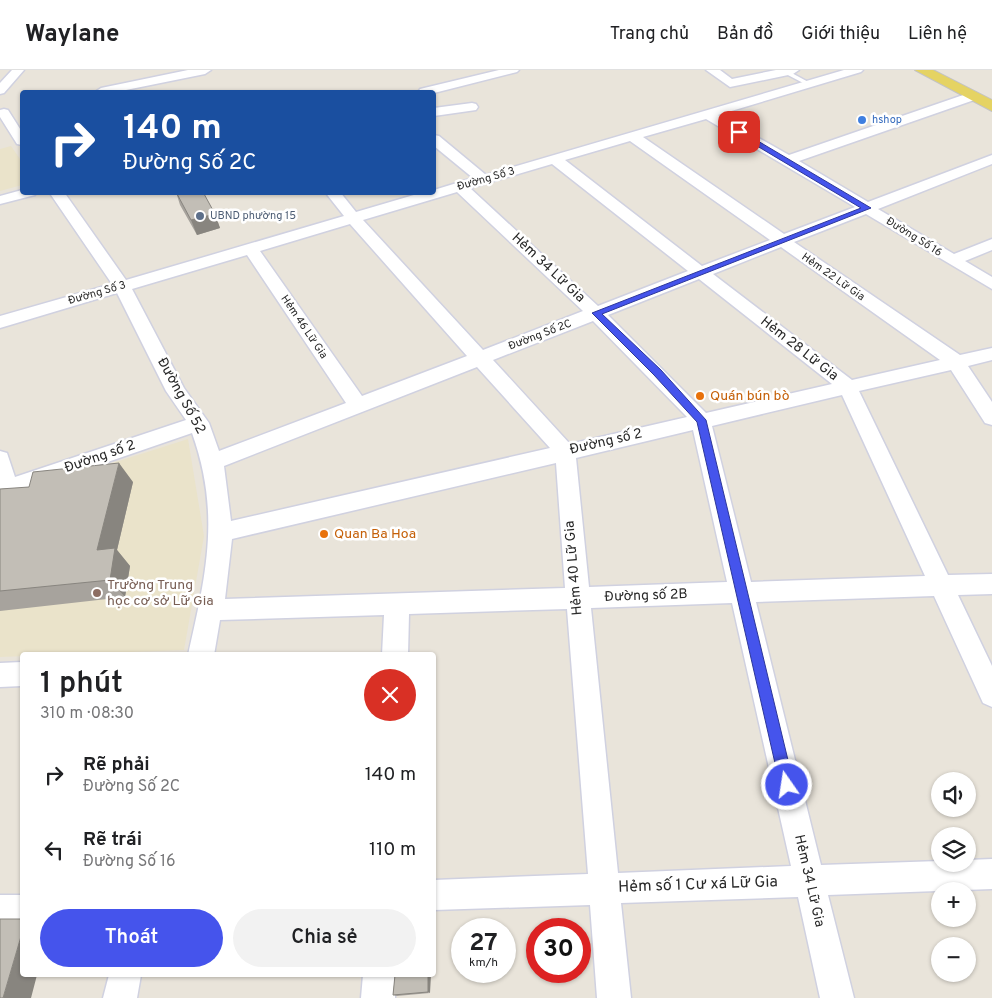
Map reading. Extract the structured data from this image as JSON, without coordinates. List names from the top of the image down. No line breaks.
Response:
{"streets":{"street":["Đường Số 3","Đường Số 16","Hẻm 34 Lữ Gia","Hẻm 22 Lữ Gia","Hẻm 46 Lữ Gia","Đường Số 2C","Hẻm 28 Lữ Gia","Đường Số 52","Đường số 2","Hẻm 40 Lữ Gia","Đường số 2B","Hẻm số 1 Cư xá Lữ Gia"]},"crossings":[["Đường Số 3","Đường Số 16"],["Đường Số 3","Hẻm 34 Lữ Gia"],["Đường Số 3","Hẻm 22 Lữ Gia"],["Đường Số 3","Hẻm 46 Lữ Gia"],["Đường Số 3","Hẻm 28 Lữ Gia"],["Đường Số 3","Đường Số 52"],["Đường Số 16","Đường Số 2C"],["Hẻm 34 Lữ Gia","Đường Số 2C"],["Hẻm 34 Lữ Gia","Đường số 2"],["Hẻm 34 Lữ Gia","Đường số 2B"],["Hẻm 34 Lữ Gia","Hẻm số 1 Cư xá Lữ Gia"],["Hẻm 22 Lữ Gia","Đường Số 2C"],["Hẻm 22 Lữ Gia","Đường số 2"],["Hẻm 46 Lữ Gia","Đường Số 2C"],["Đường Số 2C","Hẻm 28 Lữ Gia"],["Đường Số 2C","Đường Số 52"],["Hẻm 28 Lữ Gia","Đường số 2"],["Hẻm 28 Lữ Gia","Đường số 2B"],["Đường Số 52","Đường số 2"],["Đường Số 52","Đường số 2B"],["Đường số 2","Hẻm 40 Lữ Gia"],["Hẻm 40 Lữ Gia","Đường số 2B"],["Hẻm 40 Lữ Gia","Hẻm số 1 Cư xá Lữ Gia"]],"places":["hshop","UBND phường 15","Quán bún bò","Quan Ba Hoa","Trường Trung học cơ sở Lữ Gia"],"page":{"header":"Waylane","nav":["Trang chủ","Bản đồ","Giới thiệu","Liên hệ"],"turn":["140 m","Đường Số 2C"],"heading":["1 phút","310 m · 08:30"],"list":[{"name":"Rẽ phải","note":"Đường Số 2C","value":"140 m"},{"name":"Rẽ trái","note":"Đường Số 16","value":"110 m"}],"map_buttons":["+","−"],"buttons":["Thoát","Chia sẻ"],"speed":"27 km/h","limit":"30"}}
